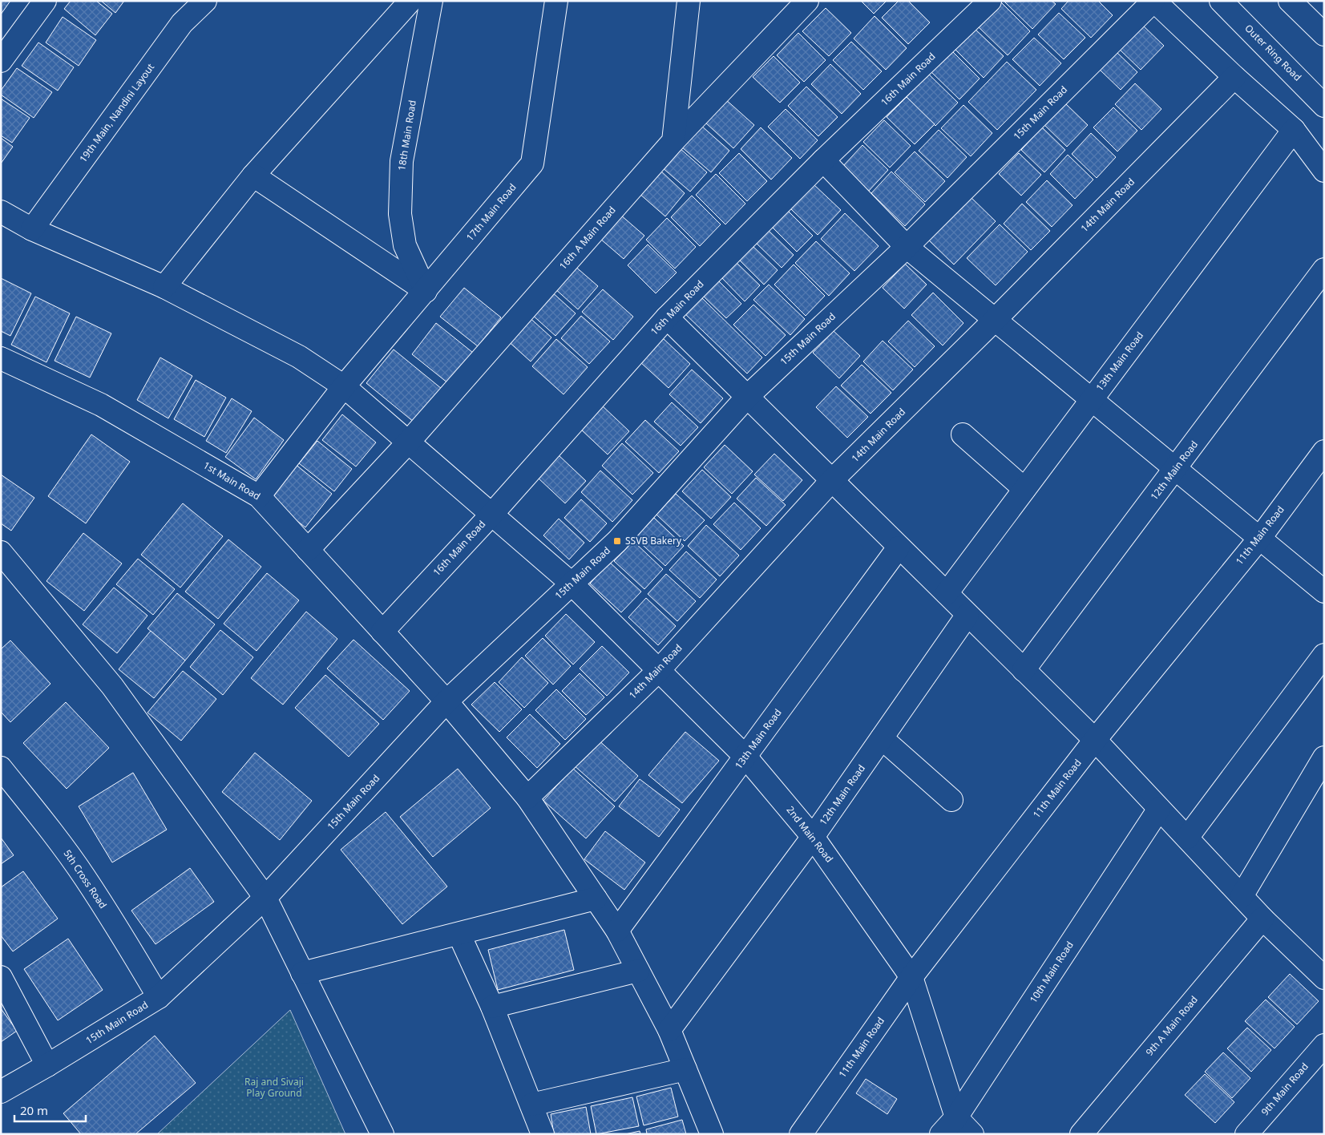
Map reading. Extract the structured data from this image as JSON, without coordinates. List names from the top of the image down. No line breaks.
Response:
{"streets":{"main road":["Outer Ring Road","16th Main Road","19th Main, Nandini Layout","15th Main Road","18th Main Road","14th Main Road","17th Main Road","16th A Main Road","13th Main Road","12th Main Road","1st Main Road","11th Main Road","2nd Main Road","5th Cross Road","10th Main Road","9th A Main Road","9th Main Road"]},"crossings":[["16th Main Road","1st Main Road"],["16th Main Road","2nd Main Road"],["19th Main, Nandini Layout","2nd Main Road"],["15th Main Road","1st Main Road"],["15th Main Road","2nd Main Road"],["15th Main Road","5th Cross Road"],["18th Main Road","17th Main Road"],["14th Main Road","1st Main Road"],["14th Main Road","2nd Main Road"],["17th Main Road","1st Main Road"],["17th Main Road","2nd Main Road"],["16th A Main Road","1st Main Road"],["16th A Main Road","2nd Main Road"],["13th Main Road","1st Main Road"],["13th Main Road","2nd Main Road"],["12th Main Road","1st Main Road"],["12th Main Road","2nd Main Road"],["11th Main Road","2nd Main Road"],["2nd Main Road","10th Main Road"]],"parks":["Raj and Sivaji Play Ground"],"places":{"transit":["SSVB Bakery"]},"scale_bar":"20 m"}
